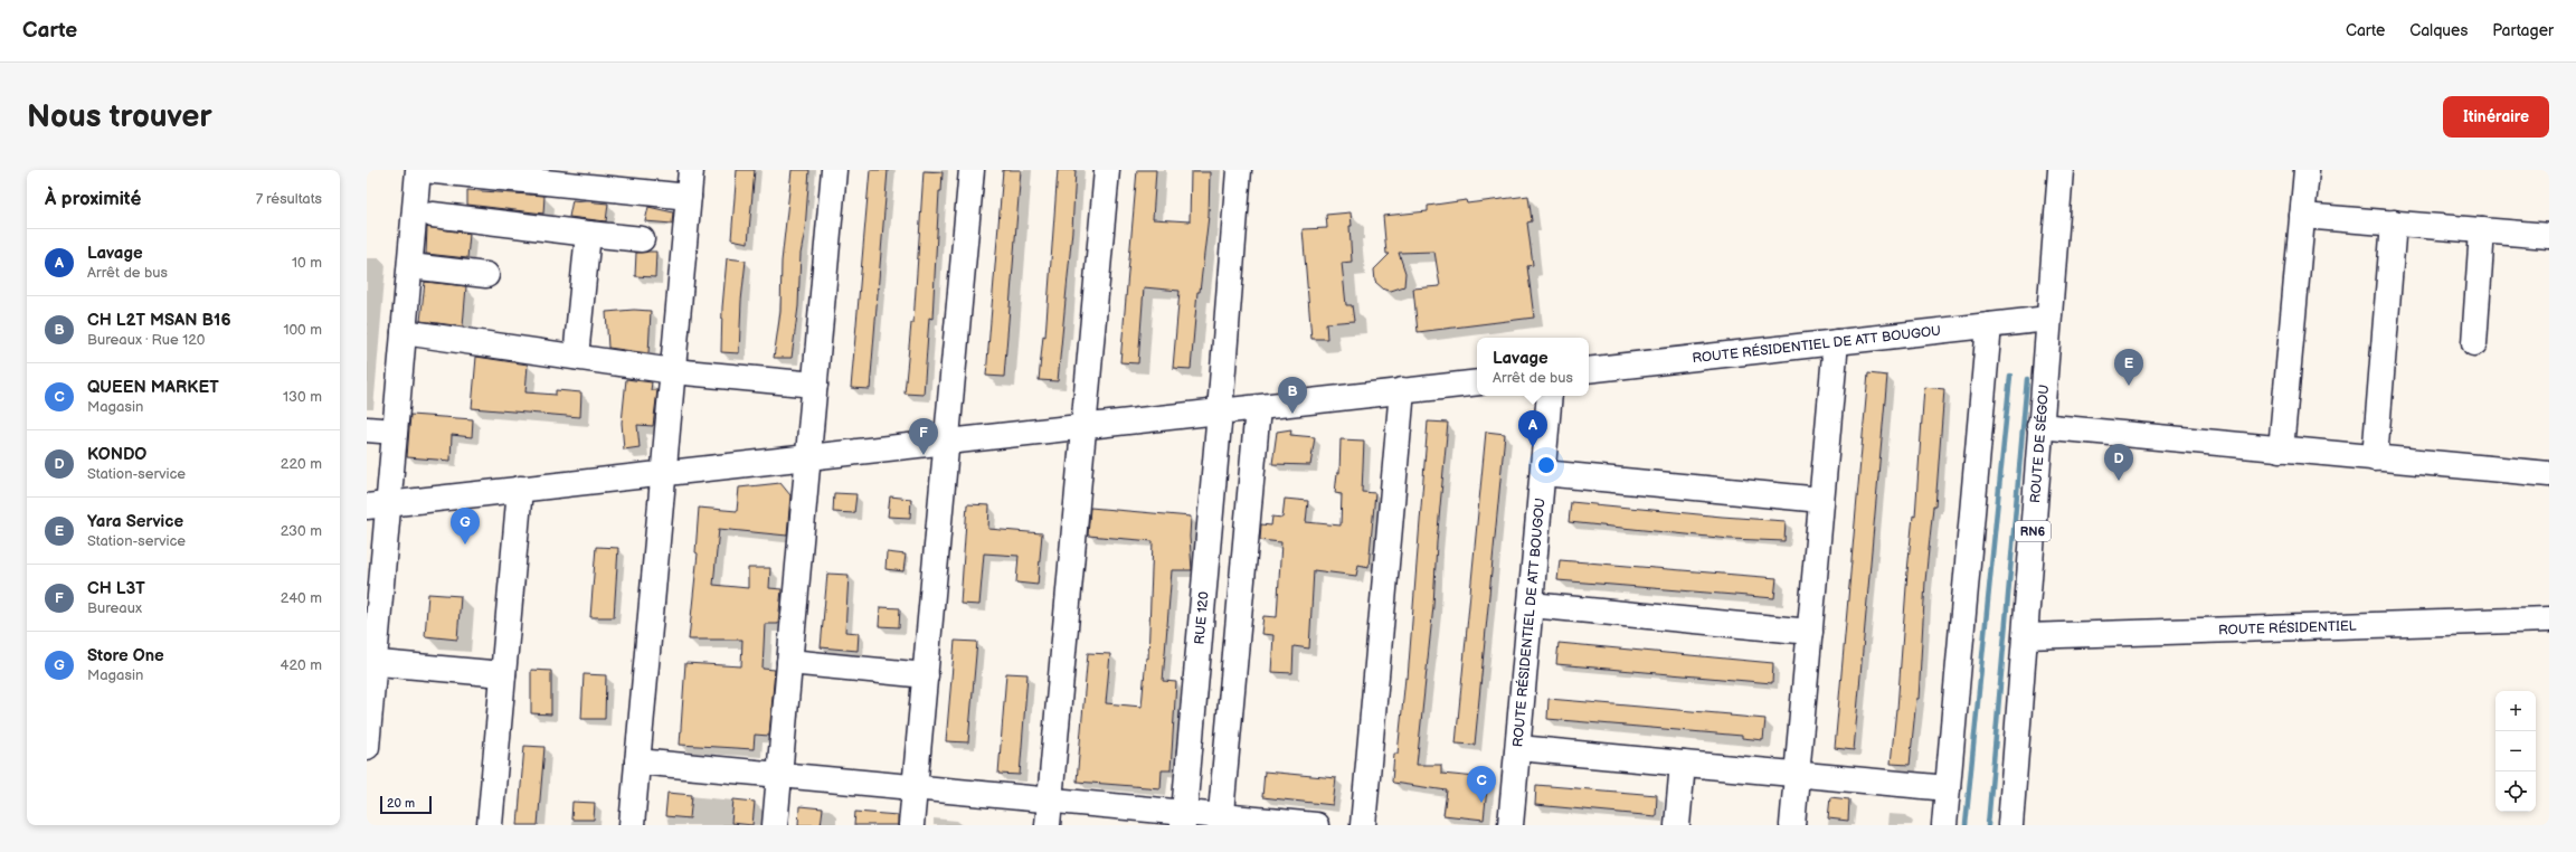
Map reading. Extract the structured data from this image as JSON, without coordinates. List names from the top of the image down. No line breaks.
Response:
{"streets":{"main road":["ROUTE RÉSIDENTIEL DE ATT BOUGOU","ROUTE DE SÉGOU","RN6","RUE 120","ROUTE RÉSIDENTIEL"]},"crossings":[["ROUTE RÉSIDENTIEL DE ATT BOUGOU","ROUTE DE SÉGOU"],["ROUTE DE SÉGOU","ROUTE RÉSIDENTIEL"]],"scale_bar":"20 m","page":{"header":"Carte","nav":["Carte","Calques","Partager"],"buttons":"Itinéraire","title":"Nous trouver","heading":["À proximité","7 résultats"],"list":[{"mark":"A","name":"Lavage","note":"Arrêt de bus","value":"10 m"},{"mark":"B","name":"CH L2T MSAN B16","note":"Bureaux · Rue 120","value":"100 m"},{"mark":"C","name":"QUEEN MARKET","note":"Magasin","value":"130 m"},{"mark":"D","name":"KONDO","note":"Station-service","value":"220 m"},{"mark":"E","name":"Yara Service","note":"Station-service","value":"230 m"},{"mark":"F","name":"CH L3T","note":"Bureaux","value":"240 m"},{"mark":"G","name":"Store One","note":"Magasin","value":"420 m"}],"popup":["Lavage","Arrêt de bus"],"pins":["E","B","A","F","D","G","C"],"map_buttons":["+","−"],"scale":"20 m"}}
